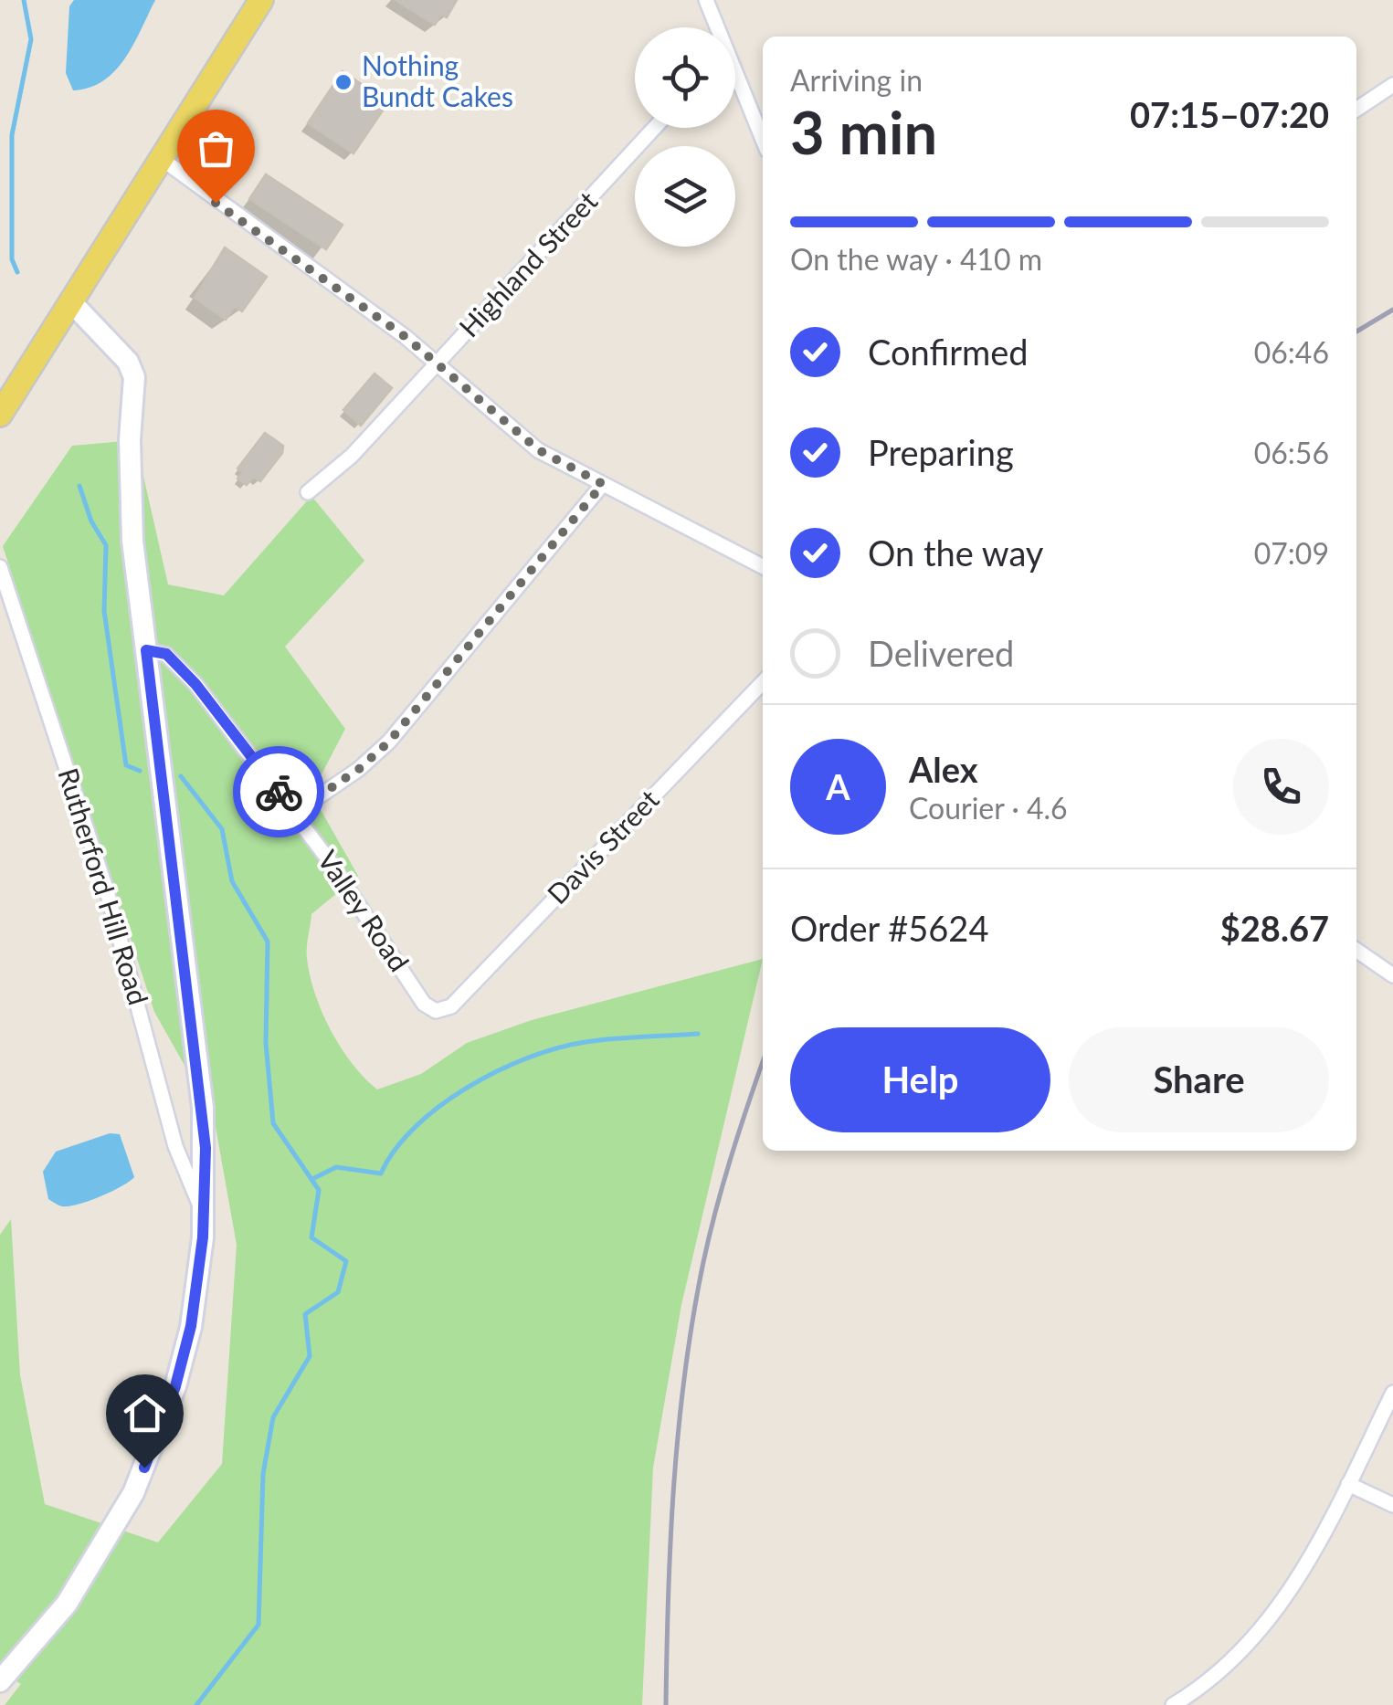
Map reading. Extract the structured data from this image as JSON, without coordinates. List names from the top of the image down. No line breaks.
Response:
{"streets":{"street":["Highland Street","Davis Street","Rutherford Hill Road","Valley Road"]},"crossings":[["Davis Street","Valley Road"]],"places":["Nothing Bundt Cakes"],"page":{"heading":["3 min","Arriving in","07:15–07:20"],"panel":["Alex","Courier · 4.6","Order #5624","$28.67"],"bar":"On the way · 410 m","list":[["Confirmed","06:46"],["Preparing","06:56"],["On the way","07:09"],"Delivered"],"round":"A","buttons":["Help","Share"]}}
